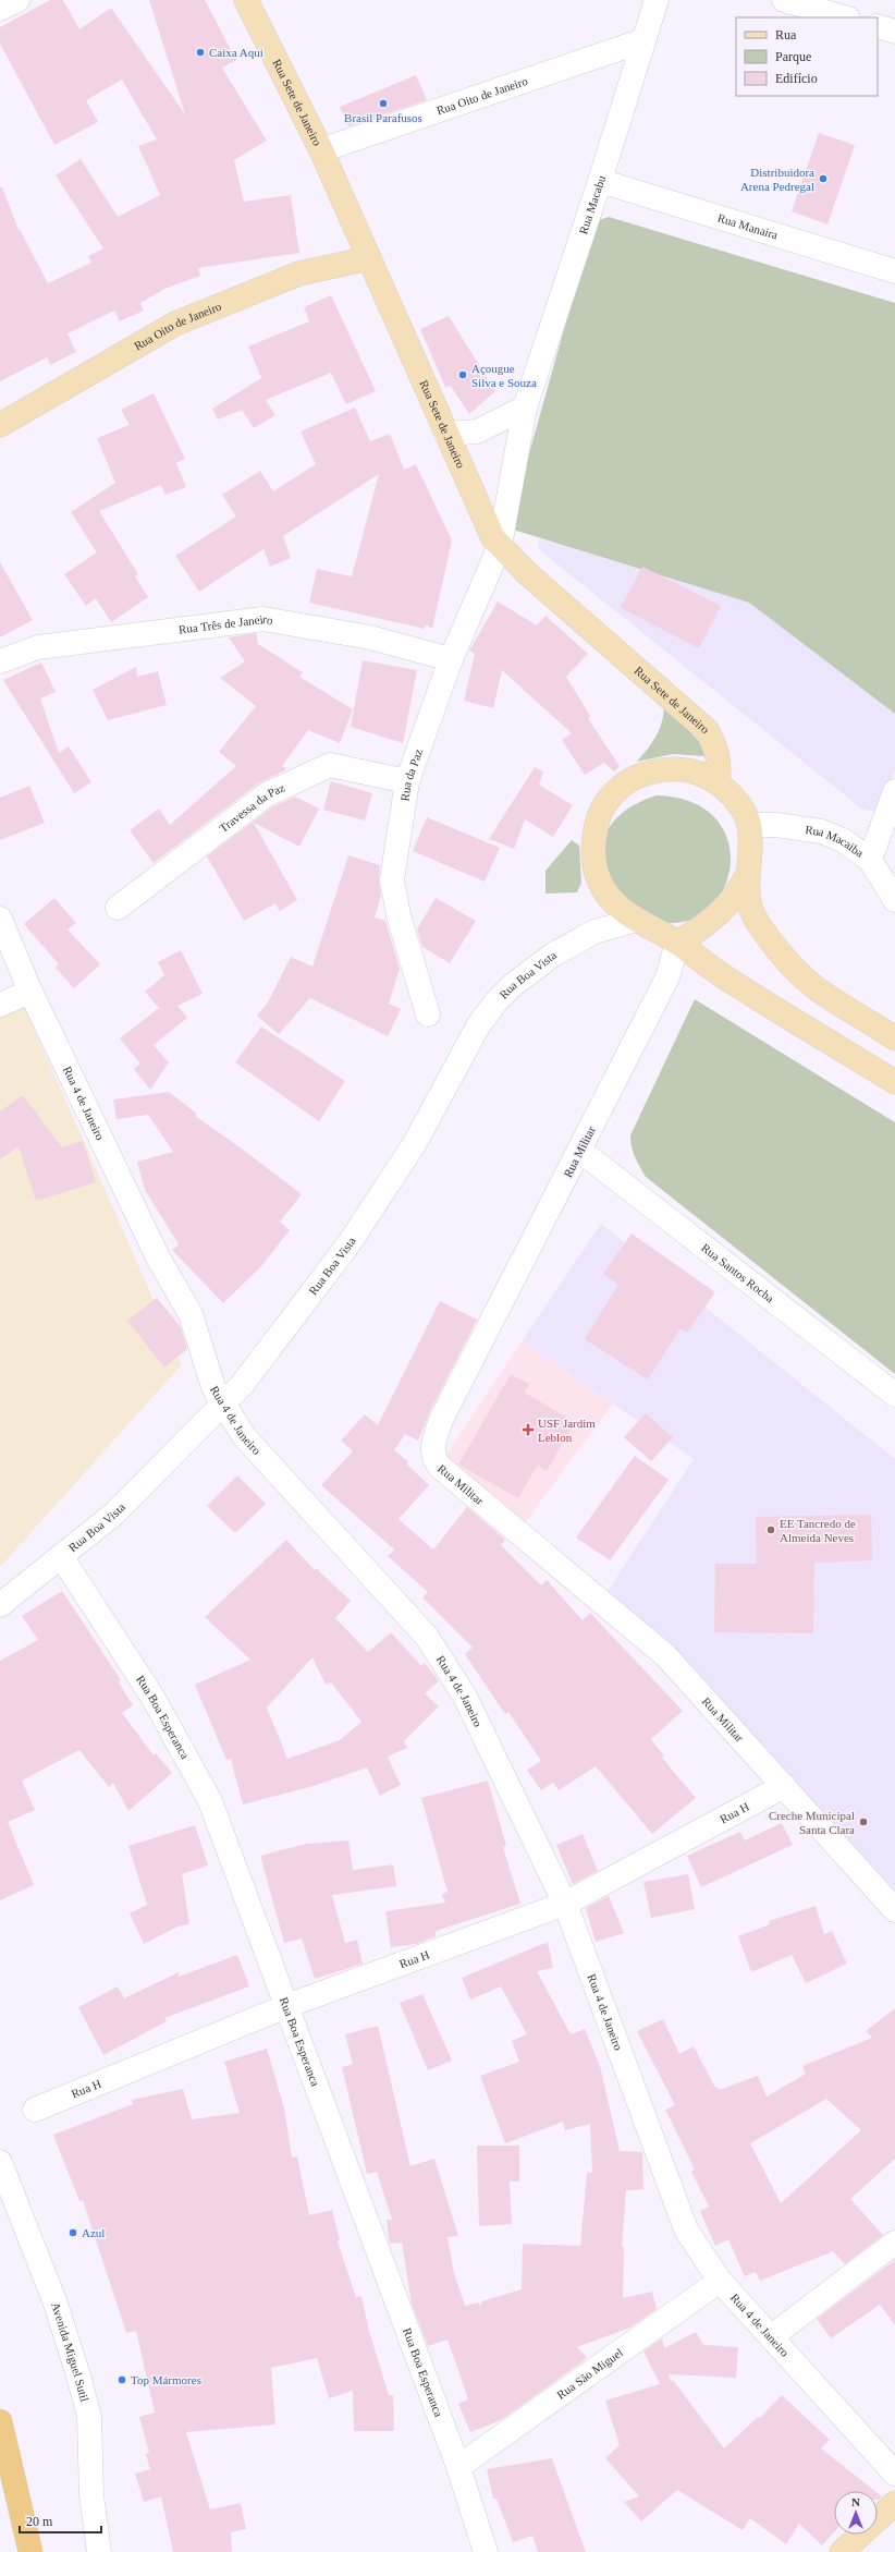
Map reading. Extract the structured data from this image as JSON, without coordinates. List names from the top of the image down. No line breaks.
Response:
{"streets":{"main road":["Rua Oito de Janeiro","Rua Sete de Janeiro"],"street":["Rua Macabu","Rua Manaira","Rua Três de Janeiro","Rua da Paz","Travessa da Paz","Rua Macaiba","Rua Boa Vista","Rua 4 de Janeiro","Rua Militar","Rua Santos Rocha","Rua Boa Esperanca","Rua H","Avenida Miguel Sutil","Rua São Miguel"]},"crossings":[["Rua Oito de Janeiro","Rua Sete de Janeiro"],["Rua Oito de Janeiro","Rua Macabu"],["Rua Sete de Janeiro","Rua Macabu"],["Rua Sete de Janeiro","Rua da Paz"],["Rua Macabu","Rua Manaira"],["Rua Macabu","Rua da Paz"],["Rua Três de Janeiro","Rua da Paz"],["Rua da Paz","Travessa da Paz"],["Rua Boa Vista","Rua 4 de Janeiro"],["Rua Boa Vista","Rua Boa Esperanca"],["Rua 4 de Janeiro","Rua H"],["Rua 4 de Janeiro","Rua São Miguel"],["Rua Militar","Rua Santos Rocha"],["Rua Militar","Rua H"],["Rua Boa Esperanca","Rua H"],["Rua Boa Esperanca","Rua São Miguel"]],"places":{"other":["Caixa Aqui","Brasil Parafusos","Distribuidora Arena Pedregal","Açougue Silva e Souza","EE Tancredo de Almeida Neves","Creche Municipal Santa Clara","Azul","Top Mármores"],"health":["USF Jardim Leblon"]},"legend":["Rua","Parque","Edifício"],"scale_bar":"20 m","north":"top"}
